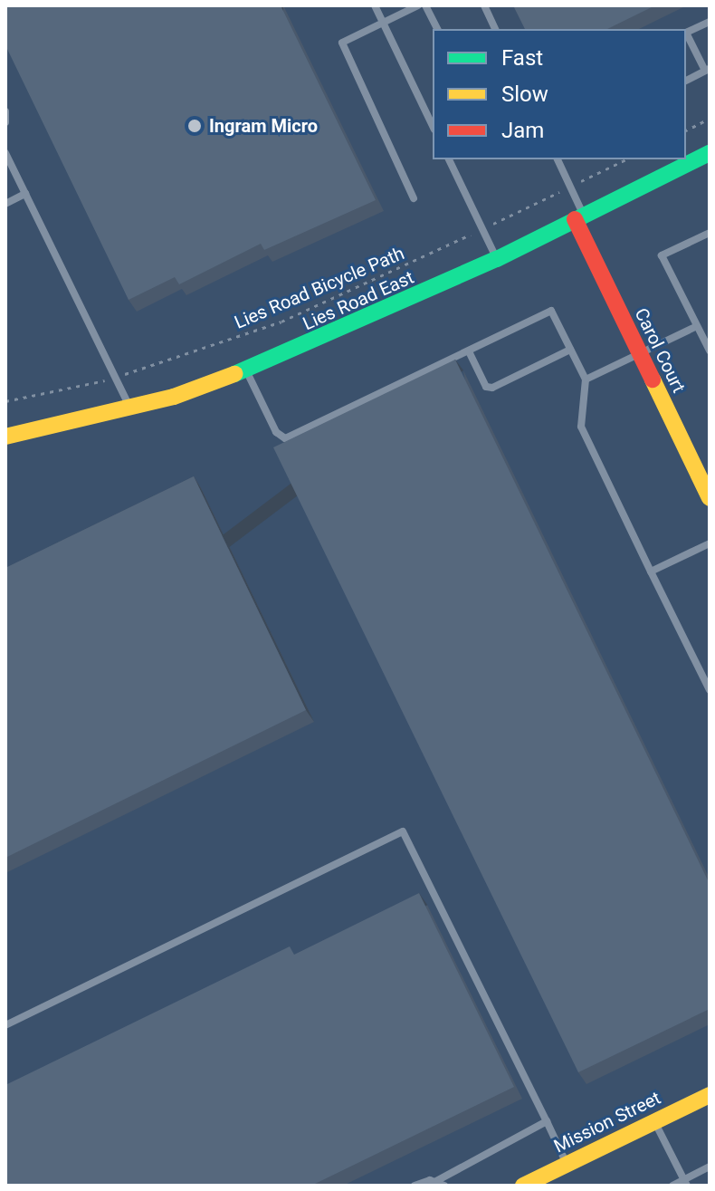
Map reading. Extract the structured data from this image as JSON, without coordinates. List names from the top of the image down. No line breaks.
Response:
{"streets":{"street":["Lies Road East","Carol Court","Mission Street"],"path":["Lies Road Bicycle Path"]},"crossings":[["Lies Road East","Carol Court"]],"places":["Ingram Micro"],"legend":["Fast","Slow","Jam"]}
